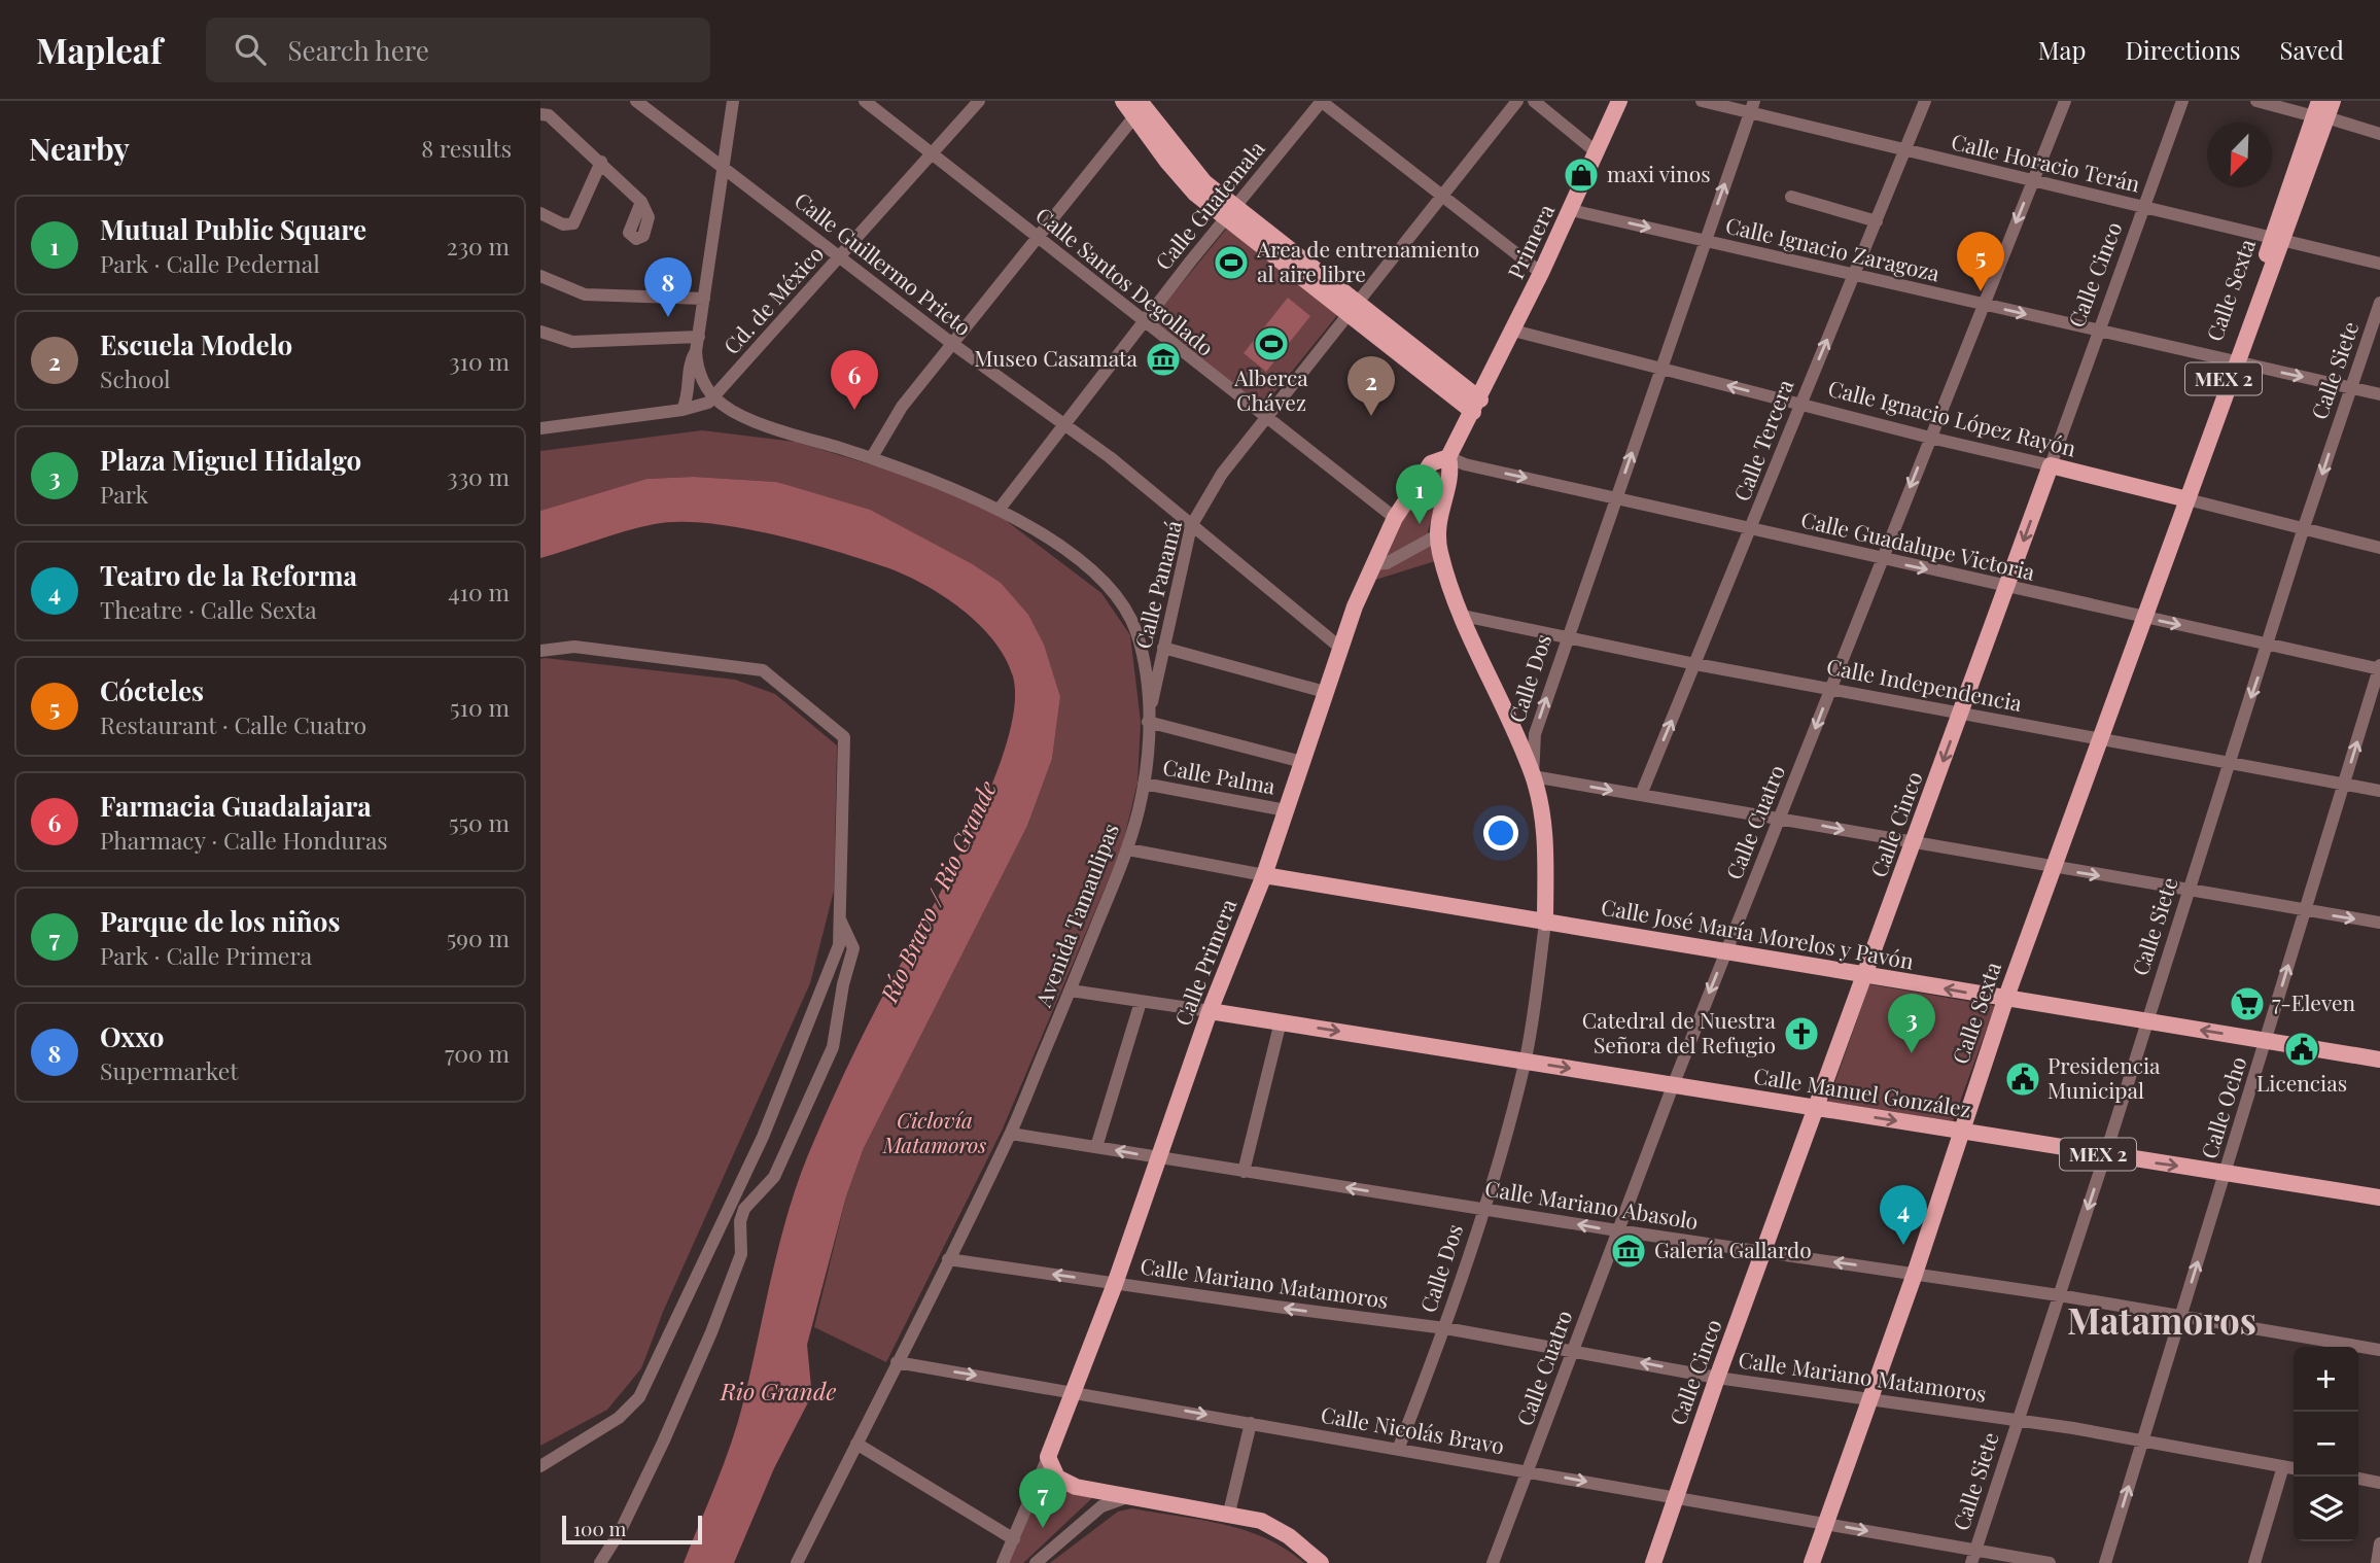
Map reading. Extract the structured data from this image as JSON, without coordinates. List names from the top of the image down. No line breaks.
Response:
{"streets":{"main road":["Primera","Calle Cinco","Calle Sexta","MEX 2","Calle Ignacio López Rayón","Calle Dos","Calle José María Morelos y Pavón","Calle Primera","Calle Manuel González"],"street":["Calle Horacio Terán","Calle Guatemala","Calle Ignacio Zaragoza","Calle Guillermo Prieto","Calle Santos Degollado","Cd. de México","Calle Siete","Calle Tercera","Calle Guadalupe Victoria","Calle Panamá","Calle Independencia","Calle Palma","Calle Cuatro","Avenida Tamaulipas","Calle Ocho","Calle Mariano Abasolo","Calle Mariano Matamoros","Calle Nicolás Bravo"]},"crossings":[["Calle Horacio Terán","Calle Cinco"],["Calle Horacio Terán","Calle Sexta"],["Calle Horacio Terán","MEX 2"],["Calle Horacio Terán","Calle Tercera"],["Calle Horacio Terán","Calle Dos"],["Calle Horacio Terán","Calle Cuatro"],["Calle Guatemala","Calle Guillermo Prieto"],["Calle Guatemala","Calle Santos Degollado"],["Calle Guatemala","Avenida Tamaulipas"],["Primera","Calle Ignacio Zaragoza"],["Primera","Calle Ignacio López Rayón"],["Primera","Calle Primera"],["Calle Ignacio Zaragoza","Calle Cinco"],["Calle Ignacio Zaragoza","Calle Sexta"],["Calle Ignacio Zaragoza","Calle Siete"],["Calle Ignacio Zaragoza","Calle Tercera"],["Calle Ignacio Zaragoza","Calle Dos"],["Calle Ignacio Zaragoza","Calle Cuatro"],["Calle Guillermo Prieto","Cd. de México"],["Calle Guillermo Prieto","Calle Panamá"],["Calle Guillermo Prieto","Calle Primera"],["Calle Cinco","Calle Ignacio López Rayón"],["Calle Cinco","Calle Guadalupe Victoria"],["Calle Cinco","Calle Independencia"],["Calle Cinco","Calle José María Morelos y Pavón"],["Calle Cinco","Calle Manuel González"],["Calle Cinco","Calle Mariano Abasolo"],["Calle Cinco","Calle Mariano Matamoros"],["Calle Cinco","Calle Nicolás Bravo"],["Calle Santos Degollado","Cd. de México"],["Calle Santos Degollado","Calle Panamá"],["Calle Santos Degollado","Calle Primera"],["Calle Sexta","MEX 2"],["Calle Sexta","Calle Ignacio López Rayón"],["Calle Sexta","Calle Guadalupe Victoria"],["Calle Sexta","Calle Independencia"],["Calle Sexta","Calle José María Morelos y Pavón"],["Calle Sexta","Calle Manuel González"],["Calle Sexta","Calle Mariano Abasolo"],["Calle Sexta","Calle Mariano Matamoros"],["Calle Sexta","Calle Nicolás Bravo"],["Cd. de México","Avenida Tamaulipas"],["Calle Siete","Calle Ignacio López Rayón"],["Calle Siete","Calle Guadalupe Victoria"],["Calle Siete","Calle Independencia"],["Calle Siete","Calle José María Morelos y Pavón"],["Calle Siete","Calle Manuel González"],["Calle Siete","Calle Mariano Abasolo"],["Calle Siete","Calle Mariano Matamoros"],["Calle Siete","Calle Nicolás Bravo"],["Calle Ignacio López Rayón","Calle Tercera"],["Calle Ignacio López Rayón","Calle Dos"],["Calle Ignacio López Rayón","Calle Cuatro"],["Calle Tercera","Calle Guadalupe Victoria"],["Calle Tercera","Calle Independencia"],["Calle Guadalupe Victoria","Calle Dos"],["Calle Guadalupe Victoria","Calle Cuatro"],["Calle Guadalupe Victoria","Calle Primera"],["Calle Guadalupe Victoria","Calle Ocho"],["Calle Panamá","Avenida Tamaulipas"],["Calle Dos","Calle Independencia"],["Calle Dos","Calle José María Morelos y Pavón"],["Calle Dos","Calle Manuel González"],["Calle Dos","Calle Mariano Abasolo"],["Calle Dos","Calle Mariano Matamoros"],["Calle Dos","Calle Nicolás Bravo"],["Calle Independencia","Calle Cuatro"],["Calle Independencia","Calle Ocho"],["Calle Palma","Avenida Tamaulipas"],["Calle Palma","Calle Primera"],["Calle Cuatro","Calle José María Morelos y Pavón"],["Calle Cuatro","Calle Manuel González"],["Calle Cuatro","Calle Mariano Abasolo"],["Calle Cuatro","Calle Mariano Matamoros"],["Calle Cuatro","Calle Nicolás Bravo"],["Avenida Tamaulipas","Calle José María Morelos y Pavón"],["Avenida Tamaulipas","Calle Mariano Abasolo"],["Avenida Tamaulipas","Calle Mariano Matamoros"],["Avenida Tamaulipas","Calle Nicolás Bravo"],["Calle José María Morelos y Pavón","Calle Primera"],["Calle José María Morelos y Pavón","Calle Ocho"],["Calle Primera","Calle Manuel González"],["Calle Primera","Calle Mariano Abasolo"],["Calle Primera","Calle Mariano Matamoros"],["Calle Primera","Calle Nicolás Bravo"],["Calle Manuel González","Calle Ocho"],["Calle Ocho","Calle Mariano Abasolo"],["Calle Ocho","Calle Mariano Matamoros"]],"one_way":["Calle Ignacio Zaragoza","Calle Tercera","Calle Guadalupe Victoria","Calle Manuel González","Calle Ocho","Calle Mariano Abasolo","Calle Mariano Matamoros","Calle Nicolás Bravo"],"districts":["Matamoros"],"water":["Río Bravo / Rio Grande","Rio Grande"],"parks":["Ciclovía Matamoros"],"places":{"shop":["maxi vinos"],"sports":["Area de entrenamiento al aire libre","Alberca Chávez"],"museum":["Museo Casamata","Galería Gallardo"],"supermarket":["7-Eleven"],"church":["Catedral de Nuestra Señora del Refugio"],"public building":["Licencias","Presidencia Municipal"]},"scale_bar":"100 m","north":"bottom left","page":{"header":"Mapleaf","search":"Search here","nav":["Map","Directions","Saved"],"heading":["Nearby","8 results"],"list":[{"mark":"1","name":"Mutual Public Square","note":"Park · Calle Pedernal","value":"230 m"},{"mark":"2","name":"Escuela Modelo","note":"School","value":"310 m"},{"mark":"3","name":"Plaza Miguel Hidalgo","note":"Park","value":"330 m"},{"mark":"4","name":"Teatro de la Reforma","note":"Theatre · Calle Sexta","value":"410 m"},{"mark":"5","name":"Cócteles","note":"Restaurant · Calle Cuatro","value":"510 m"},{"mark":"6","name":"Farmacia Guadalajara","note":"Pharmacy · Calle Honduras","value":"550 m"},{"mark":"7","name":"Parque de los niños","note":"Park · Calle Primera","value":"590 m"},{"mark":"8","name":"Oxxo","note":"Supermarket","value":"700 m"}],"pins":["5","8","6","2","1","3","4","7"],"map_buttons":["+","−"],"scale":"100 m"}}
